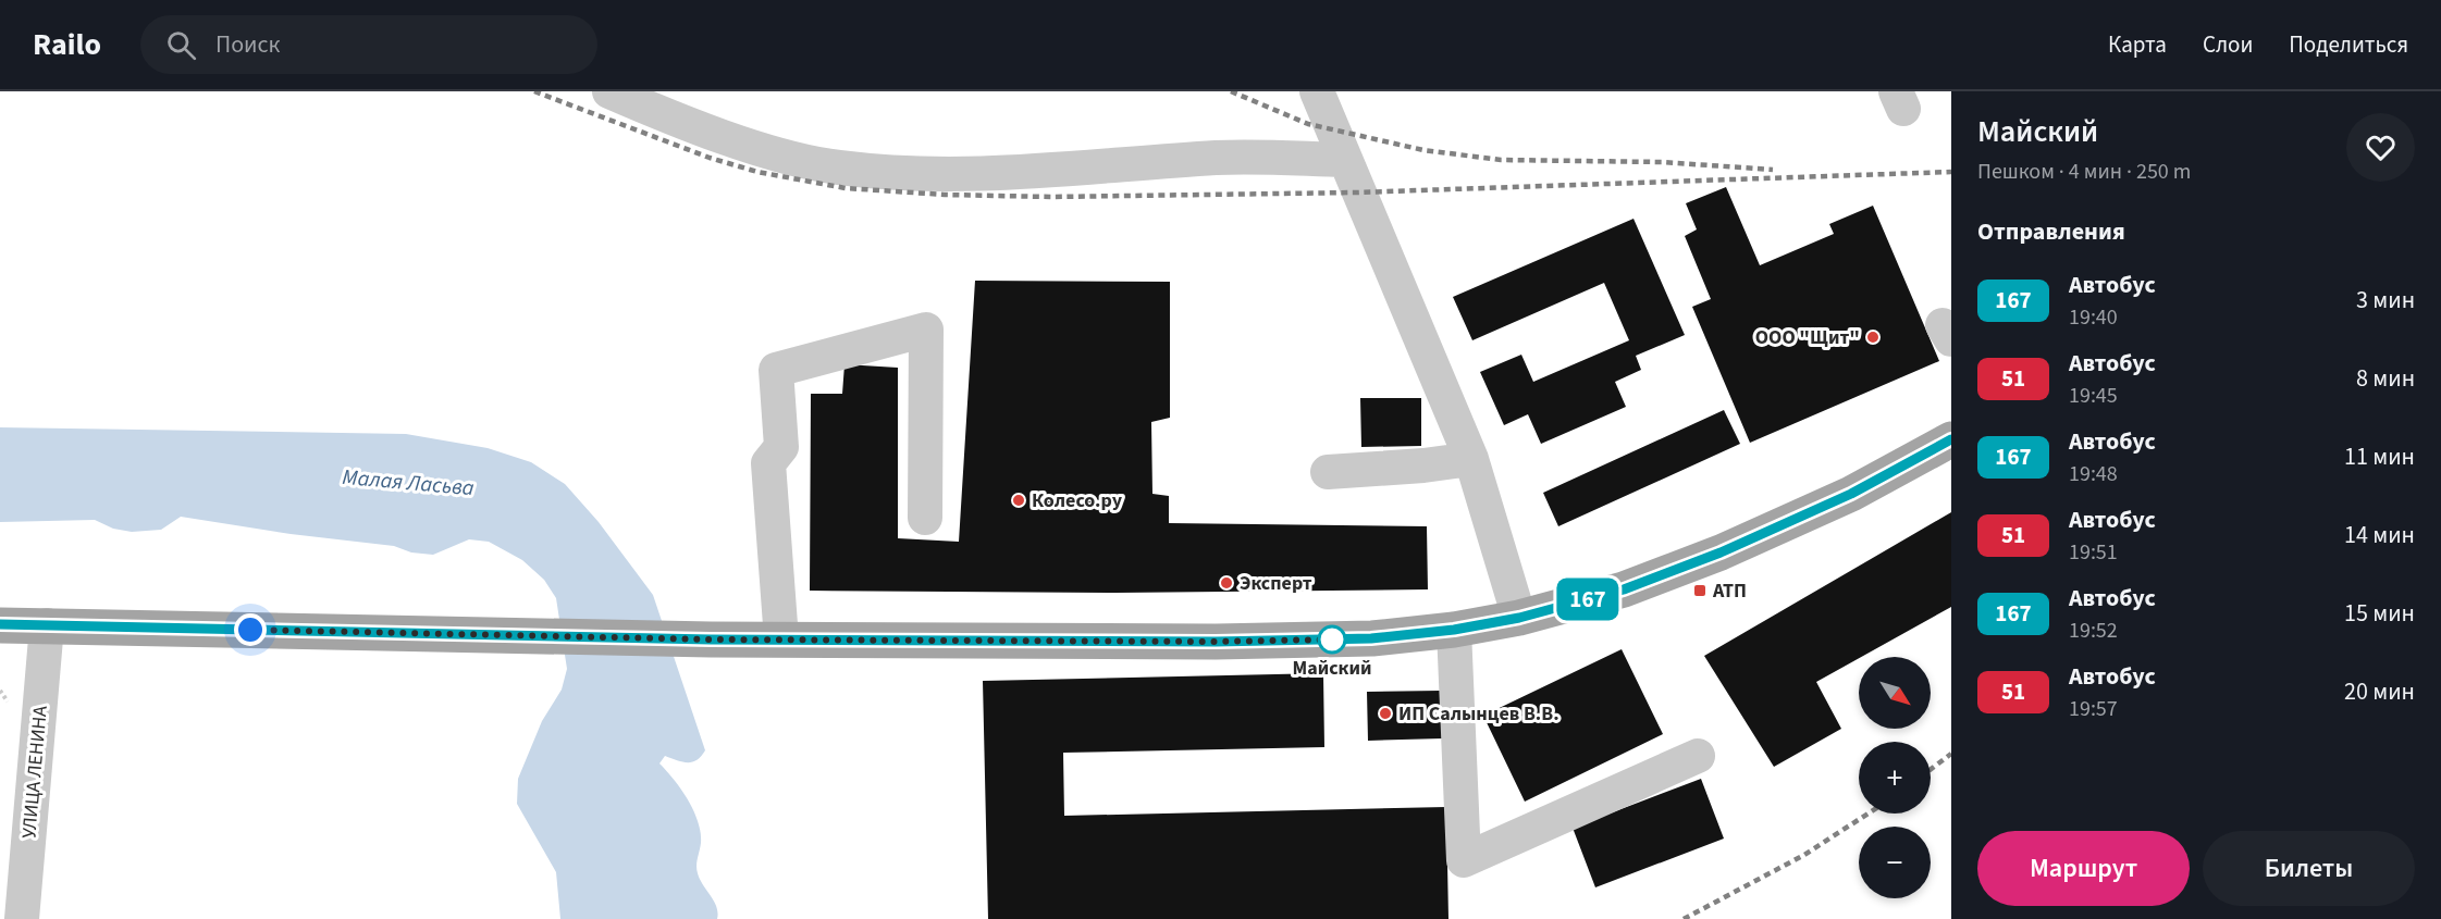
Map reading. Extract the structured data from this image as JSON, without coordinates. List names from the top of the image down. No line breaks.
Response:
{"streets":{"street":["УЛИЦА ЛЕНИНА"]},"water":["Малая Ласьва"],"places":{"other":["ООО \"Щит\"","Колесо.ру","Эксперт","Майский","ИП Салынцев В.В."],"transit":["АТП"]},"lines":["bus line 167"],"north":"bottom right","page":{"header":"Railo","search":"Поиск","nav":["Карта","Слои","Поделиться"],"on_map":"167","heading":[["Майский","Пешком · 4 мин · 250 m"],"Отправления"],"list":[{"mark":"167","name":"Автобус","note":"19:40","value":"3 мин"},{"mark":"51","name":"Автобус","note":"19:45","value":"8 мин"},{"mark":"167","name":"Автобус","note":"19:48","value":"11 мин"},{"mark":"51","name":"Автобус","note":"19:51","value":"14 мин"},{"mark":"167","name":"Автобус","note":"19:52","value":"15 мин"},{"mark":"51","name":"Автобус","note":"19:57","value":"20 мин"}],"map_buttons":["+","−"],"buttons":["Маршрут","Билеты"]}}
